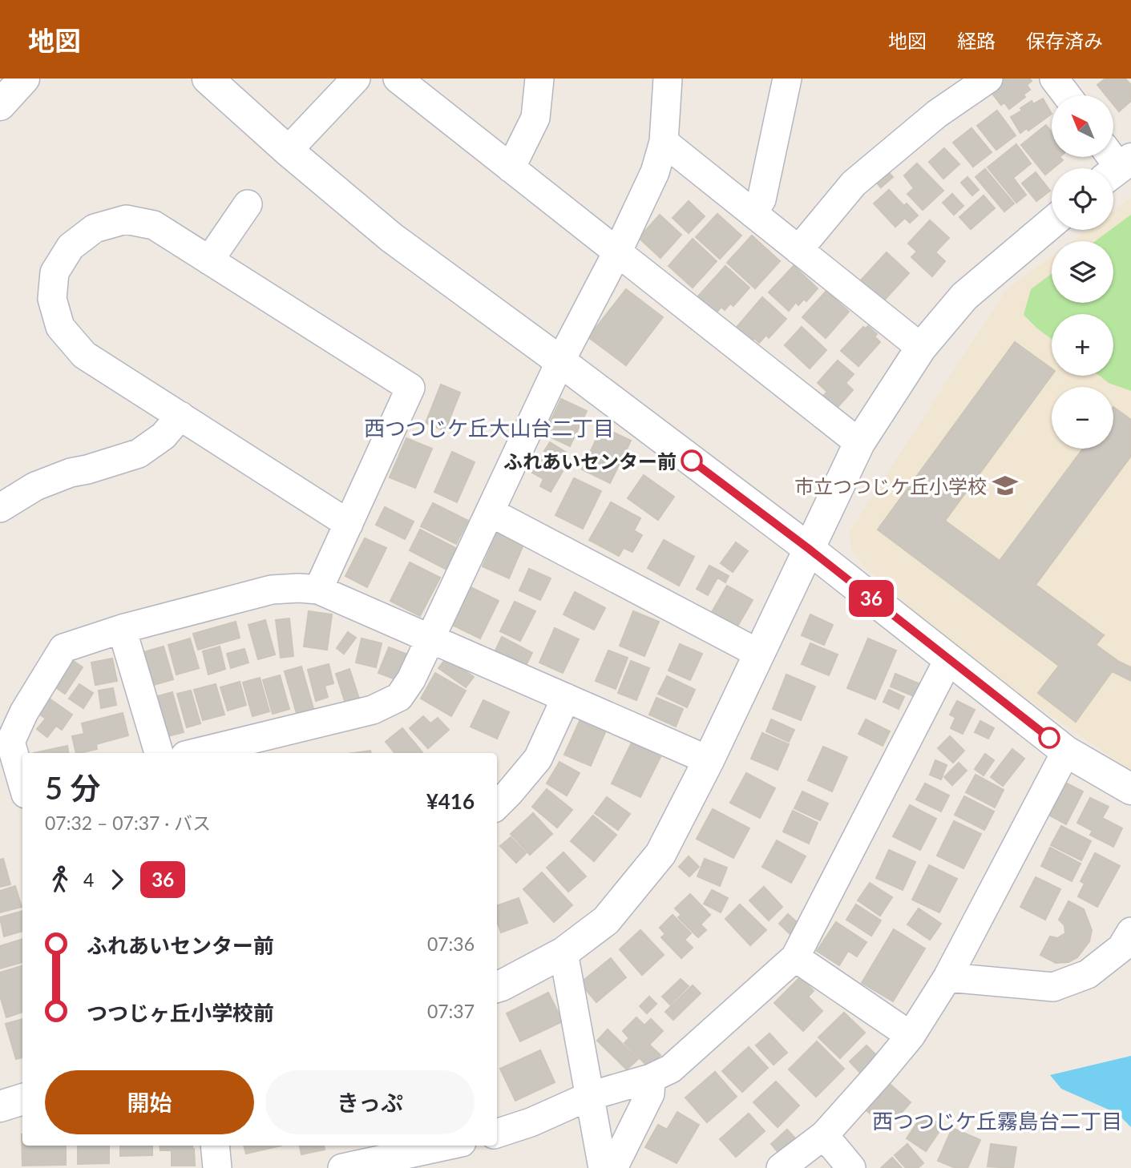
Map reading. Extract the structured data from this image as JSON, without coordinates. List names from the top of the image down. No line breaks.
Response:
{"districts":["西つつじケ丘大山台二丁目","西つつじケ丘霧島台二丁目"],"places":{"other":["ふれあいセンター前"],"school or university":["市立つつじケ丘小学校"]},"lines":["bus line 36"],"north":"top left","page":{"header":"地図","nav":["地図","経路","保存済み"],"on_map":"36","map_buttons":["+","−"],"heading":["5 分","07:32 – 07:37 · バス","¥416"],"legs":["4","36"],"list":[{"name":"ふれあいセンター前","value":"07:36"},{"name":"つつじヶ丘小学校前","value":"07:37"}],"buttons":["開始","きっぷ"]}}
